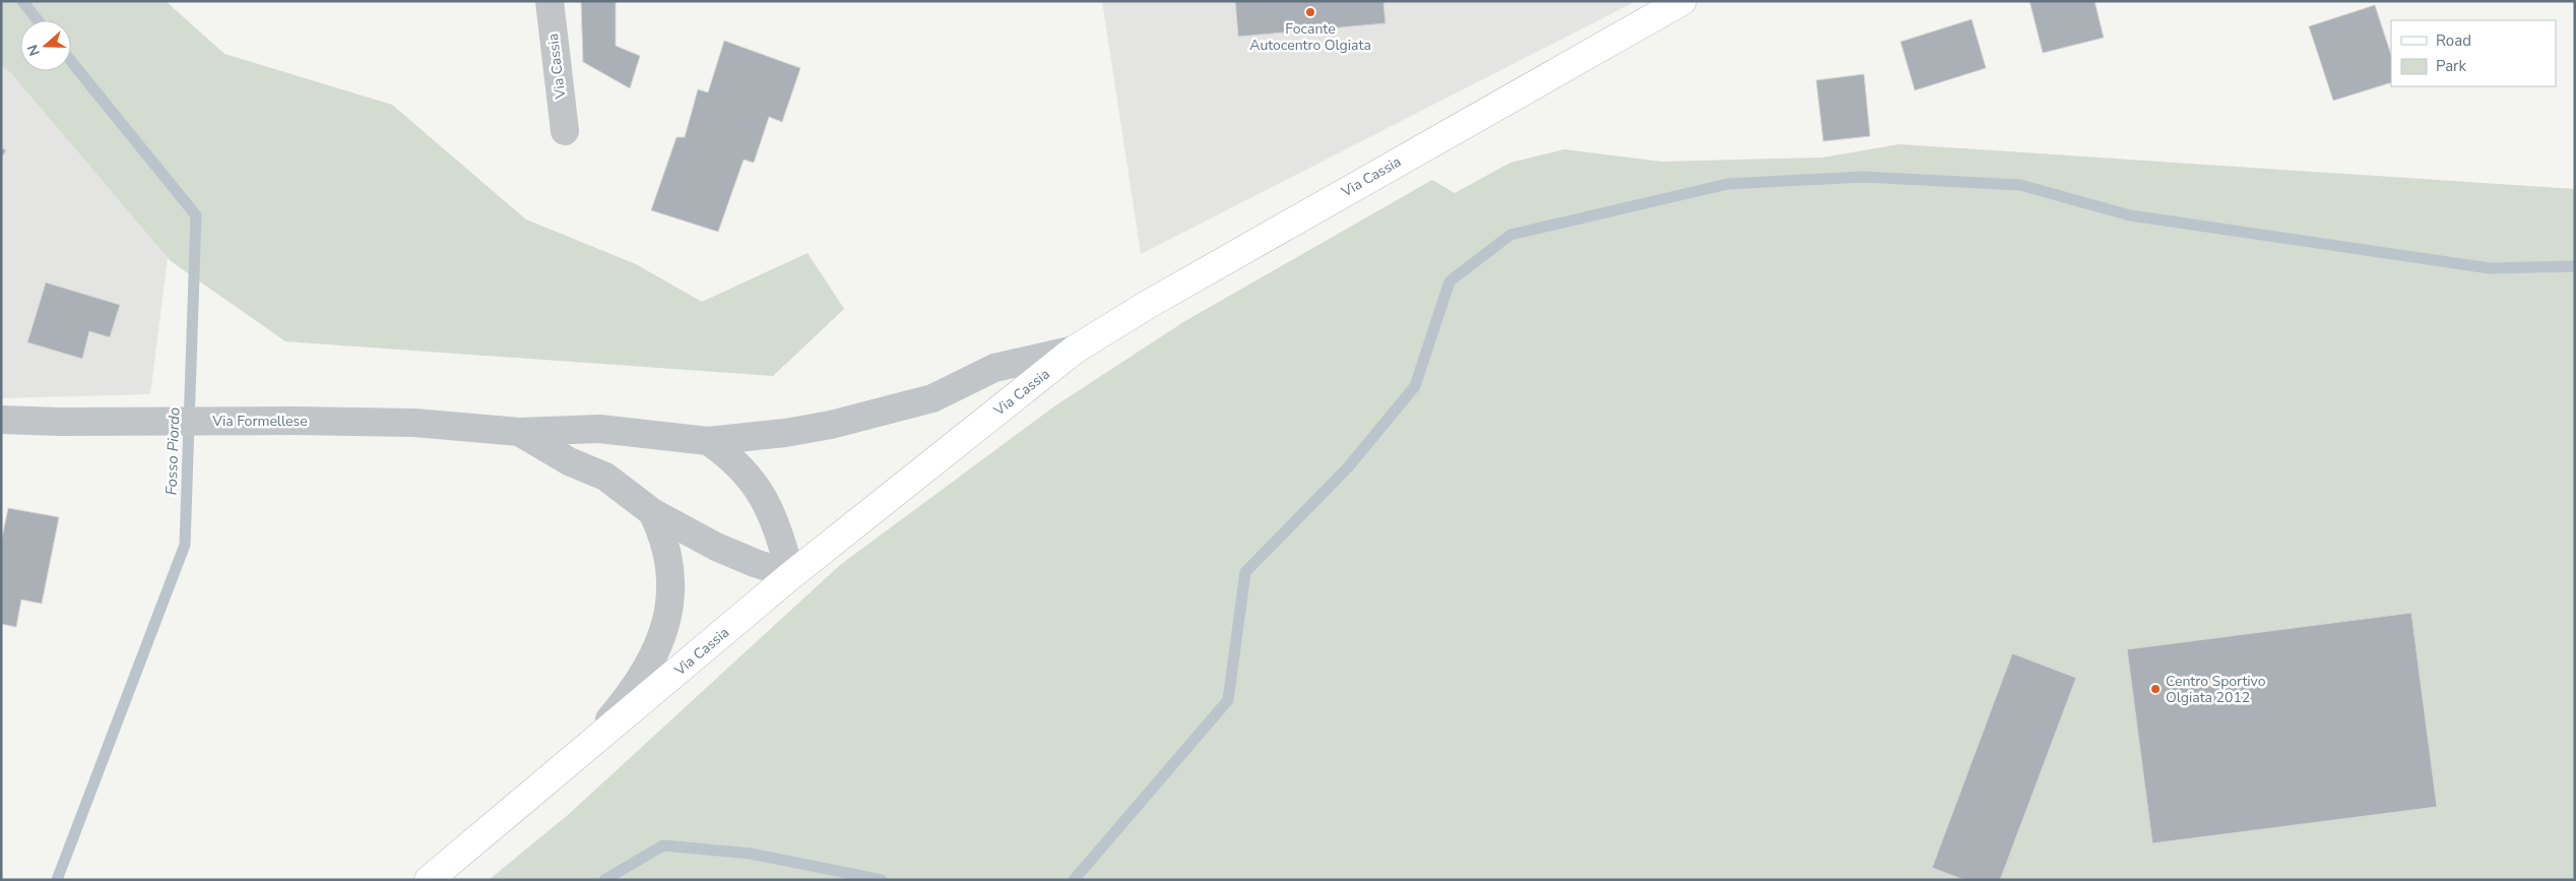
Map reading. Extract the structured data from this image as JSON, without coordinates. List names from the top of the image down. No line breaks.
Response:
{"streets":{"main road":["Via Cassia"],"street":["Via Formellese"]},"crossings":[["Via Cassia","Via Formellese"]],"water":["Fosso Piordo"],"places":["Focante Autocentro Olgiata","Centro Sportivo Olgiata 2012"],"legend":["Road","Park"],"north":"left"}
